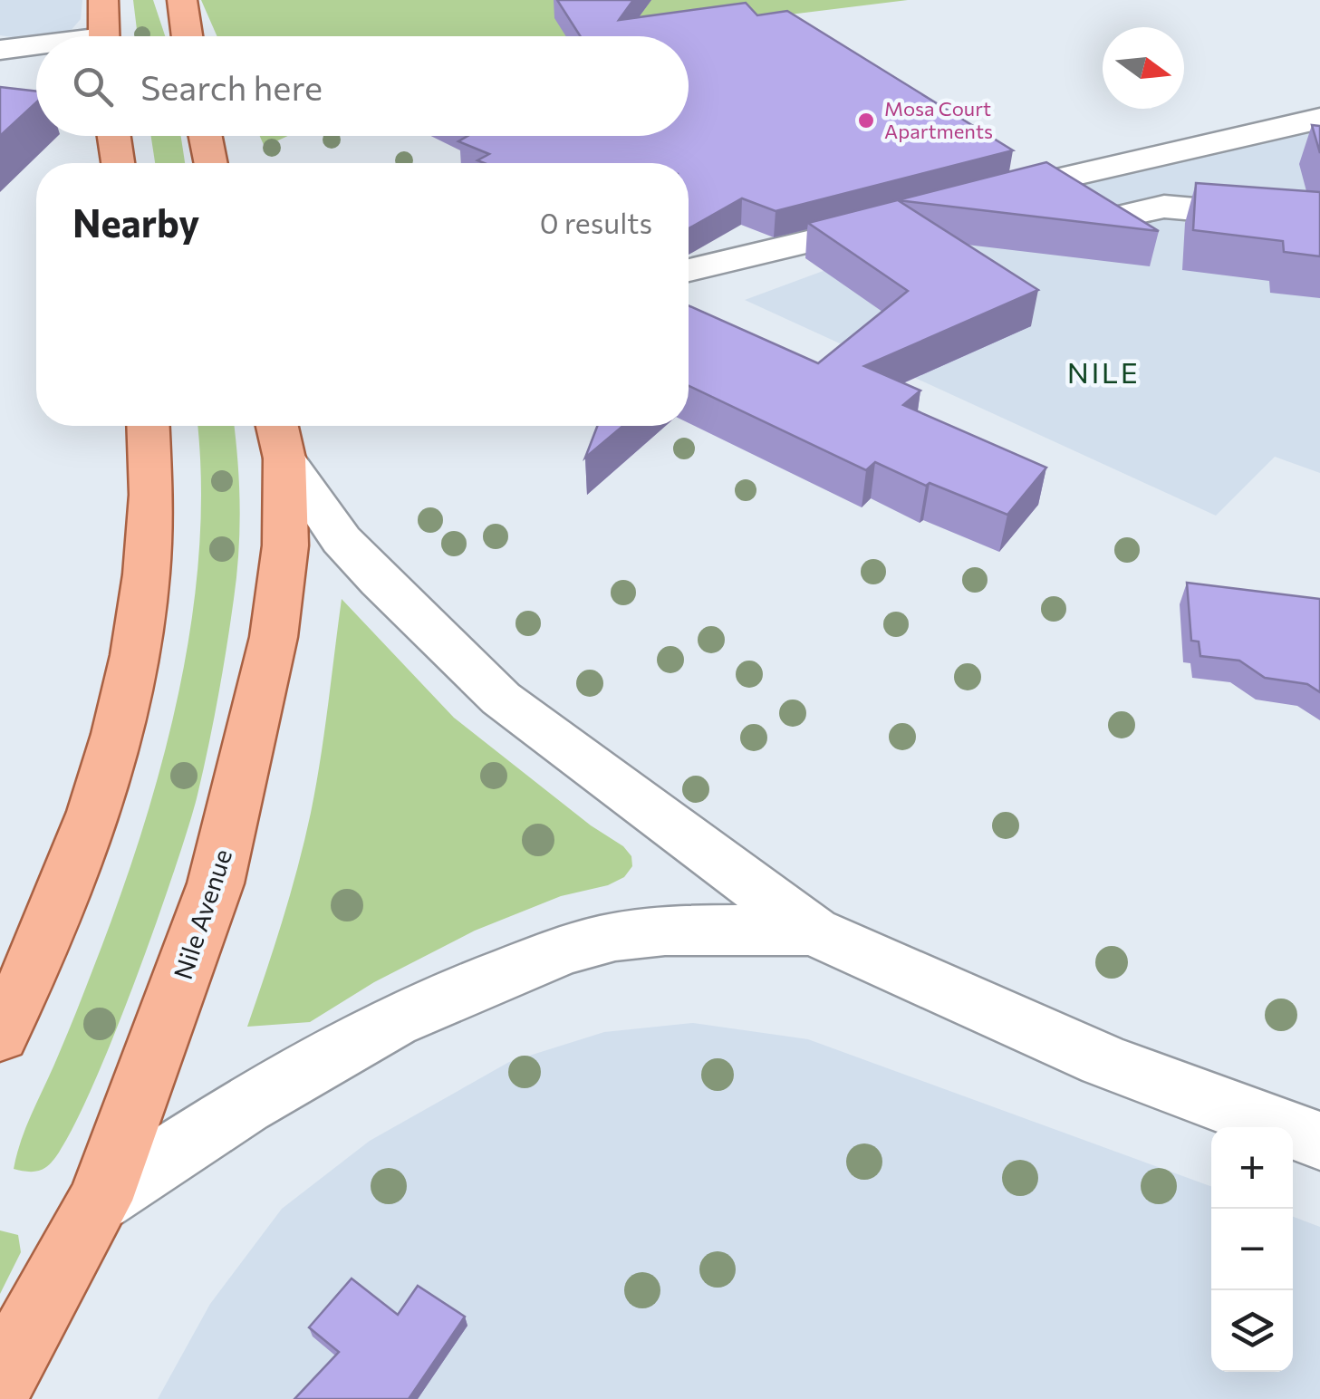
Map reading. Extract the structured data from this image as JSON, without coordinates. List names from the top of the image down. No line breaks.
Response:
{"streets":{"main road":["Nile Avenue"]},"districts":["NILE"],"places":["Mosa Court Apartments"],"north":"right","page":{"search":"Search here","heading":["Nearby","0 results"],"map_buttons":["+","−"]}}
